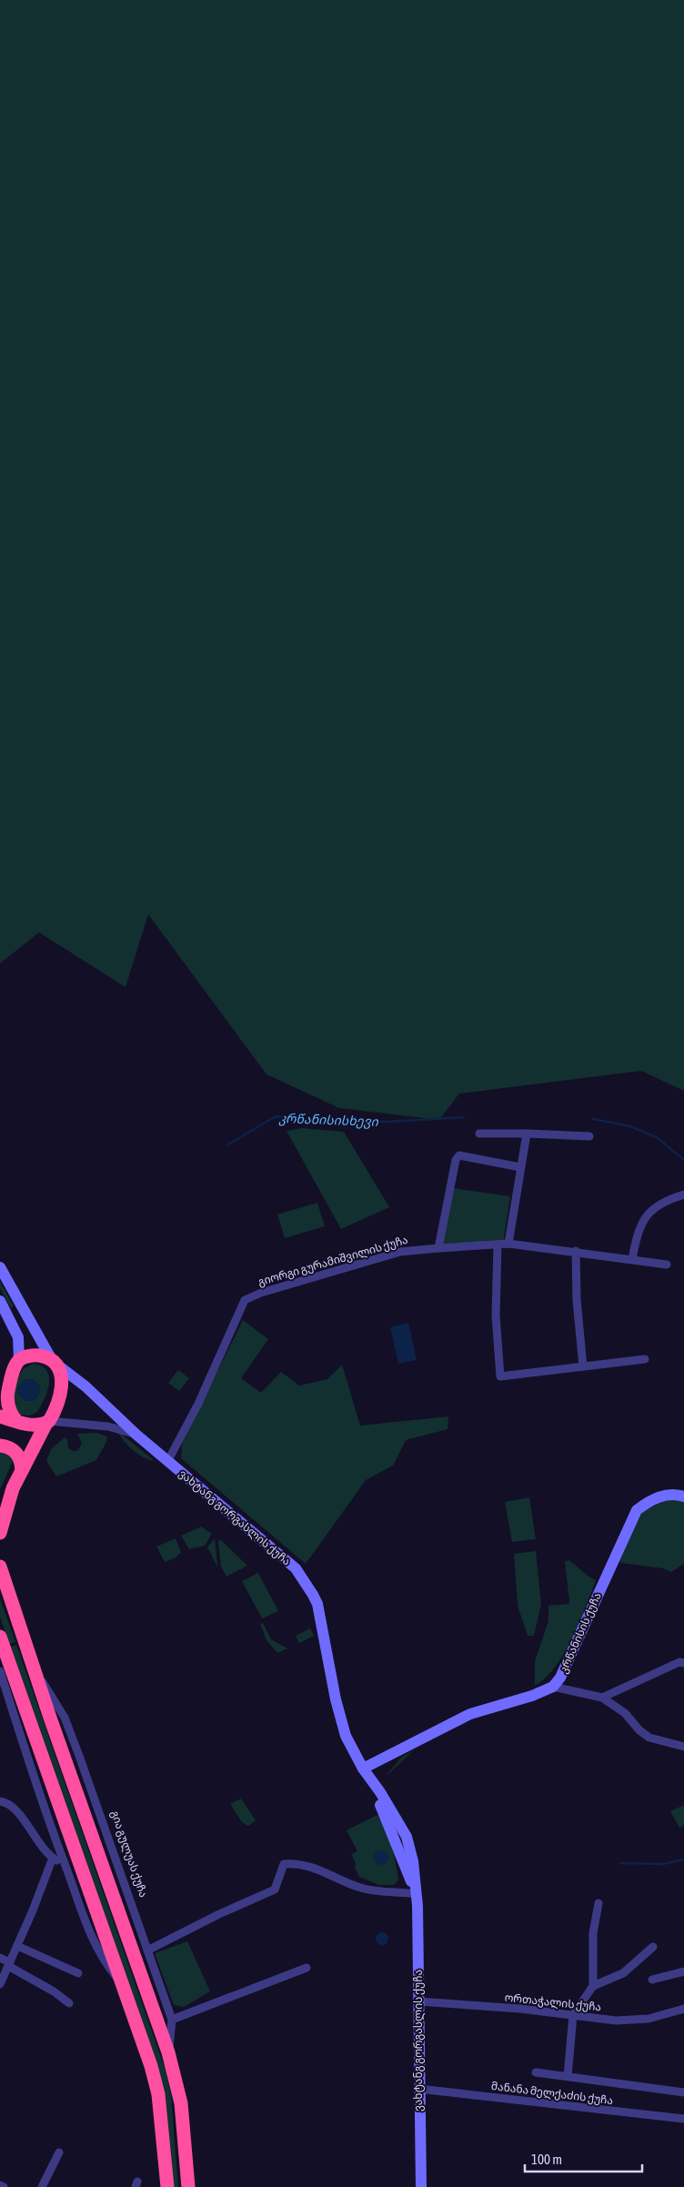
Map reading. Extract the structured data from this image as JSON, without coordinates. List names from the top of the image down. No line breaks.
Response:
{"streets":{"highway":["გია გულუას ქუჩა"],"main road":["ვახტანგ გორგასლის ქუჩა","კრწანისის ქუჩა"],"street":["გიორგი გურამიშვილის ქუჩა","ორთაჭალის ქუჩა","მანანა მელქაძის ქუჩა"]},"crossings":[["გიორგი გურამიშვილის ქუჩა","ვახტანგ გორგასლის ქუჩა"],["ვახტანგ გორგასლის ქუჩა","კრწანისის ქუჩა"],["ვახტანგ გორგასლის ქუჩა","ორთაჭალის ქუჩა"],["ვახტანგ გორგასლის ქუჩა","მანანა მელქაძის ქუჩა"]],"water":["კრწანისისხევი"],"scale_bar":"100 m"}
